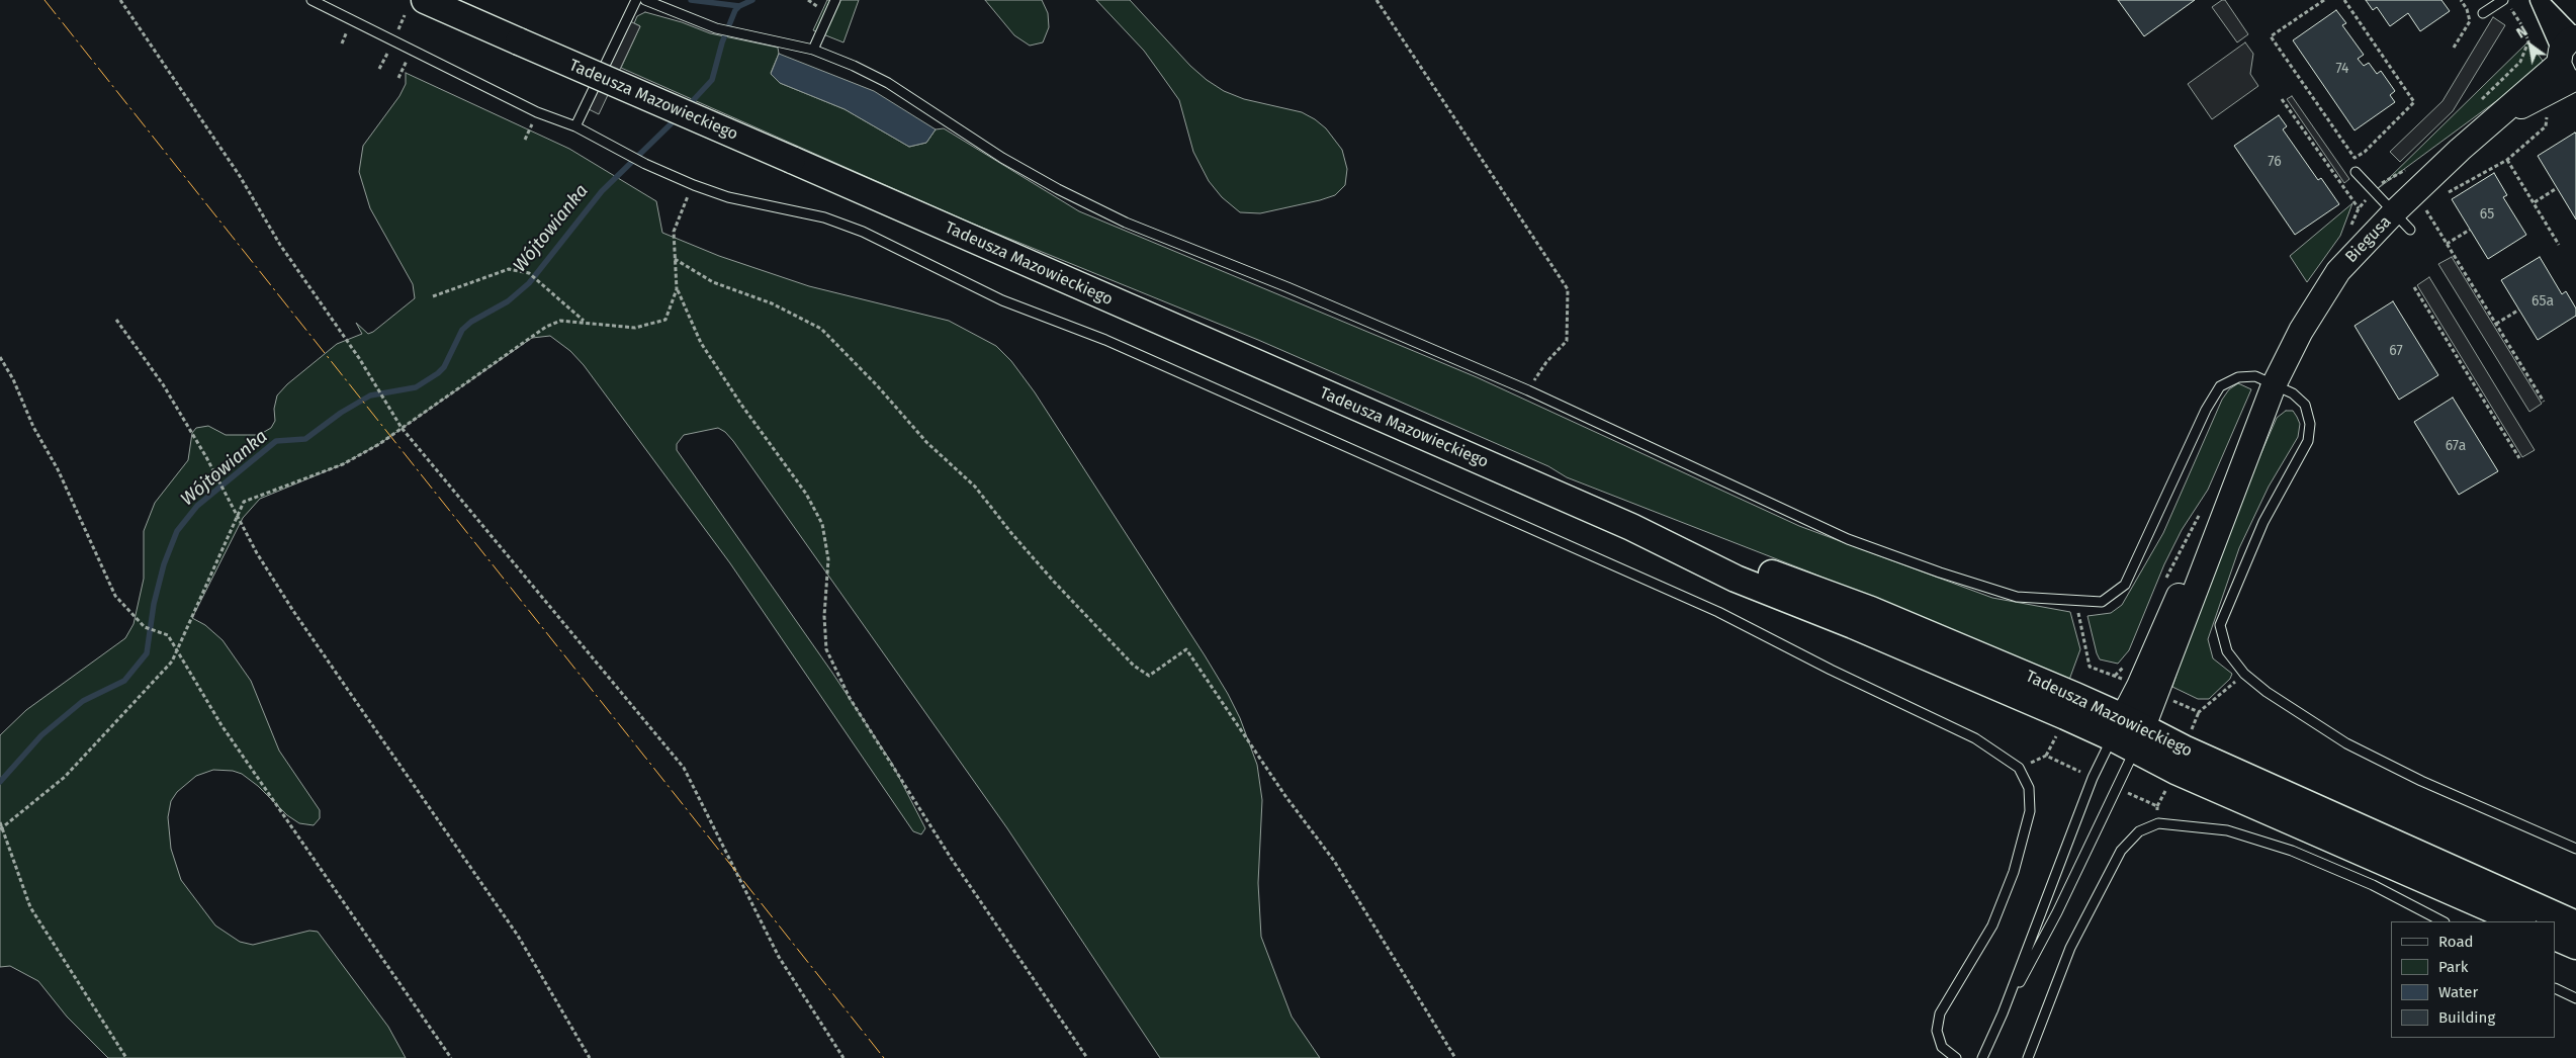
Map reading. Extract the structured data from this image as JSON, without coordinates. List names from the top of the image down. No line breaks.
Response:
{"streets":{"main road":["Tadeusza Mazowieckiego"],"street":["Biegusa"]},"crossings":[["Tadeusza Mazowieckiego","Biegusa"]],"water":["Wójtowianka"],"house_numbers":["74","76","65","65a","67","67a"],"legend":["Road","Park","Water","Building"],"north":"top left"}
